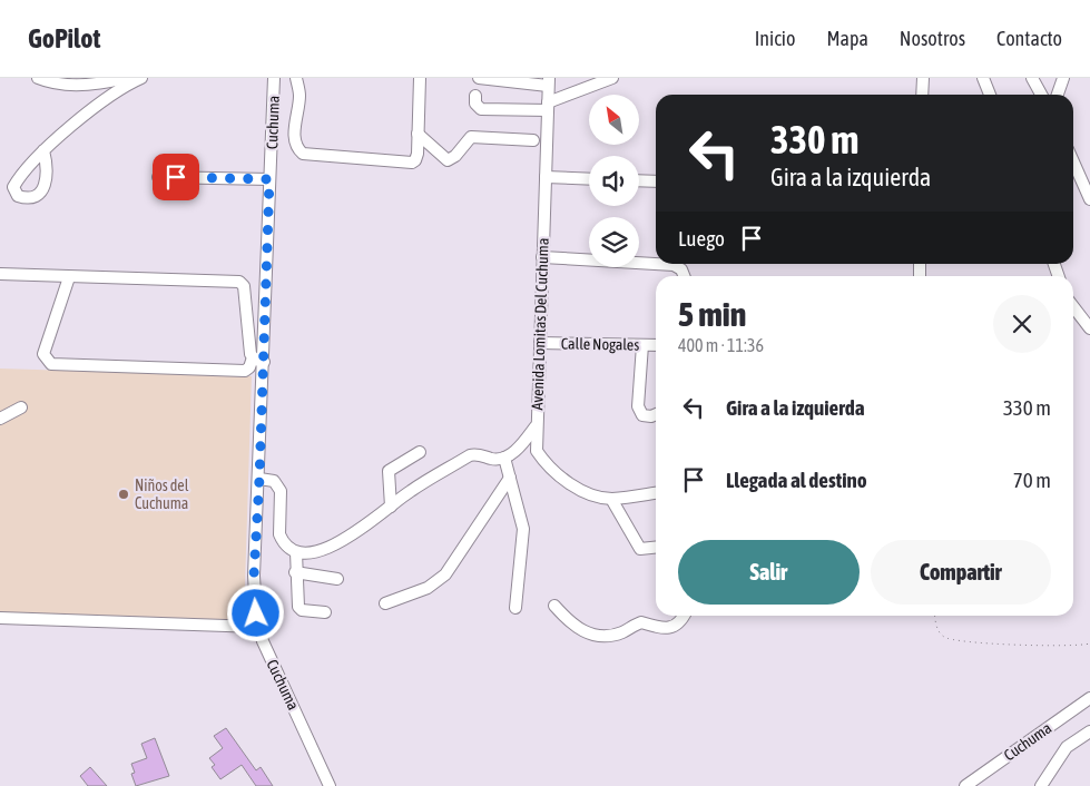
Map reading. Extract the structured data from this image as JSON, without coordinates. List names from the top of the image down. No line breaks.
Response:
{"streets":{"street":["Cuchuma","Avenida Lomitas Del Cuchuma","Calle Nogales"]},"crossings":[["Avenida Lomitas Del Cuchuma","Calle Nogales"]],"places":["Niños del Cuchuma"],"north":"top left","page":{"header":"GoPilot","nav":["Inicio","Mapa","Nosotros","Contacto"],"turn":["330 m","Gira a la izquierda"],"then":"Luego","heading":["5 min","400 m · 11:36"],"list":[{"name":"Gira a la izquierda","value":"330 m"},{"name":"Llegada al destino","value":"70 m"}],"buttons":["Salir","Compartir"]}}
